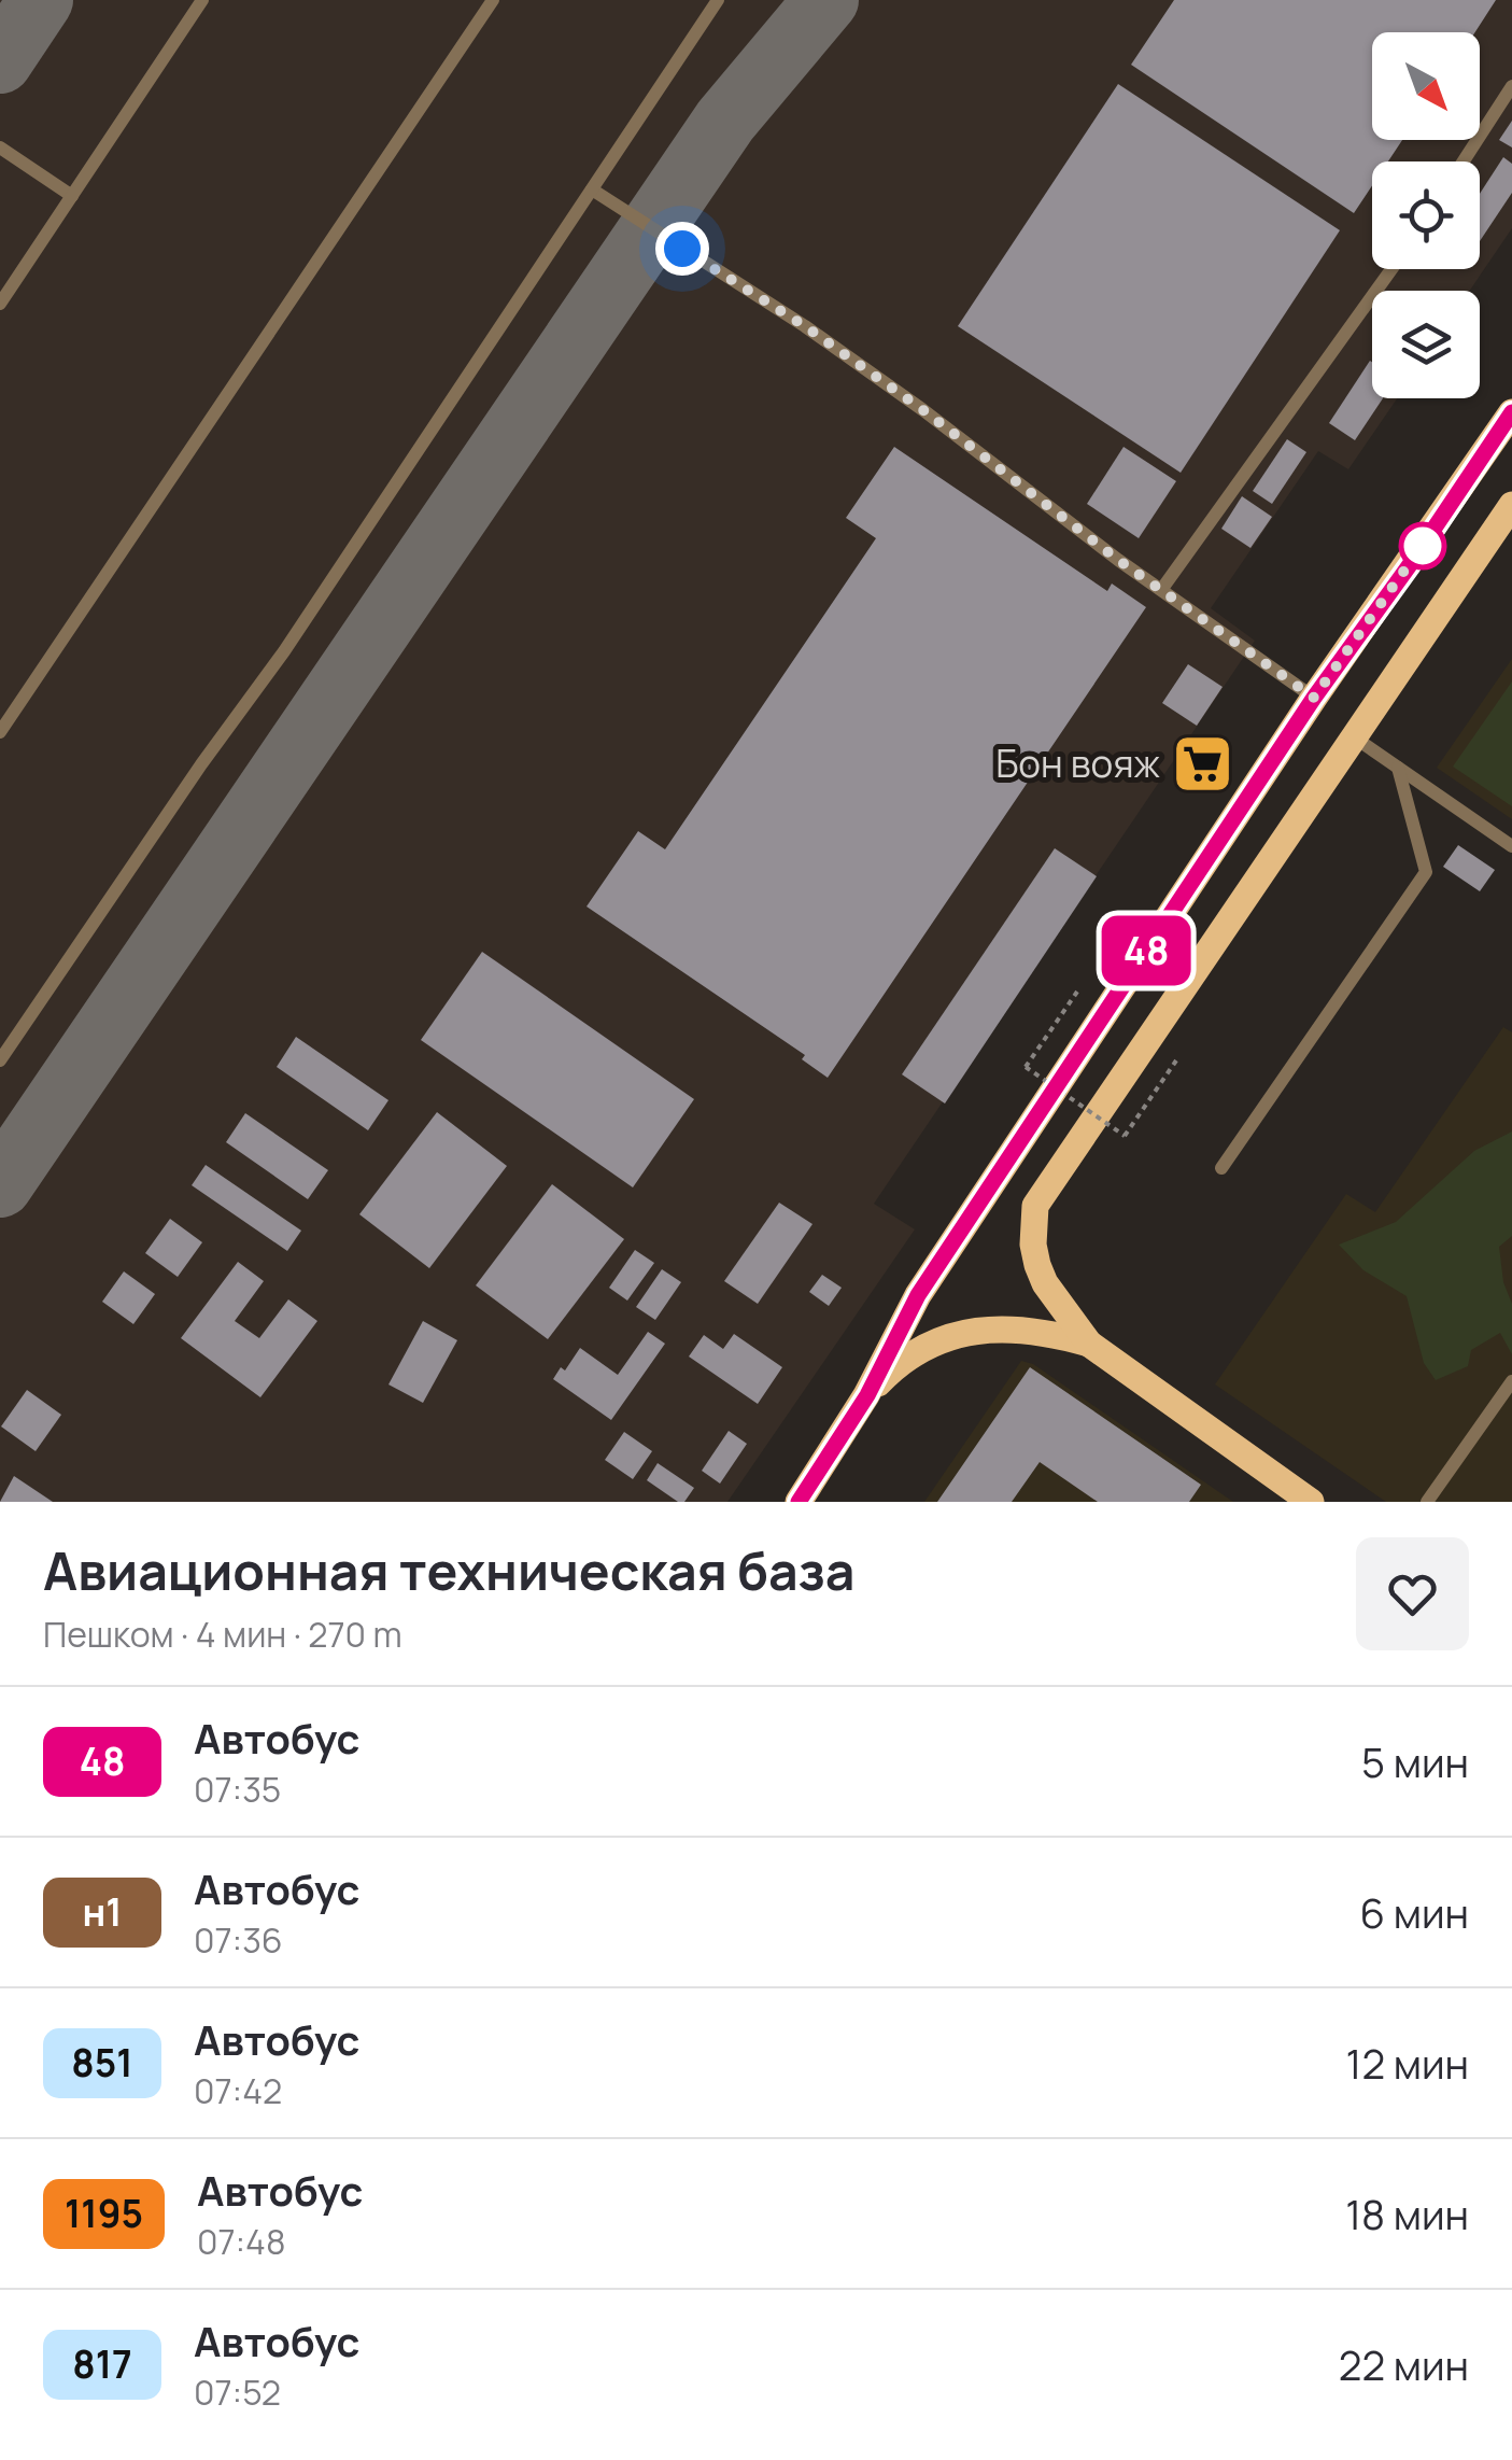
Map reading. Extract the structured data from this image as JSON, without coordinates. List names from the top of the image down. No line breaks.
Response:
{"places":{"supermarket":["Бон вояж"]},"lines":["bus line 48"],"north":"bottom right","page":{"on_map":"48","heading":["Авиационная техническая база","Пешком · 4 мин · 270 m"],"list":[{"mark":"48","name":"Автобус","note":"07:35","value":"5 мин"},{"mark":"н1","name":"Автобус","note":"07:36","value":"6 мин"},{"mark":"851","name":"Автобус","note":"07:42","value":"12 мин"},{"mark":"1195","name":"Автобус","note":"07:48","value":"18 мин"},{"mark":"817","name":"Автобус","note":"07:52","value":"22 мин"}]}}
